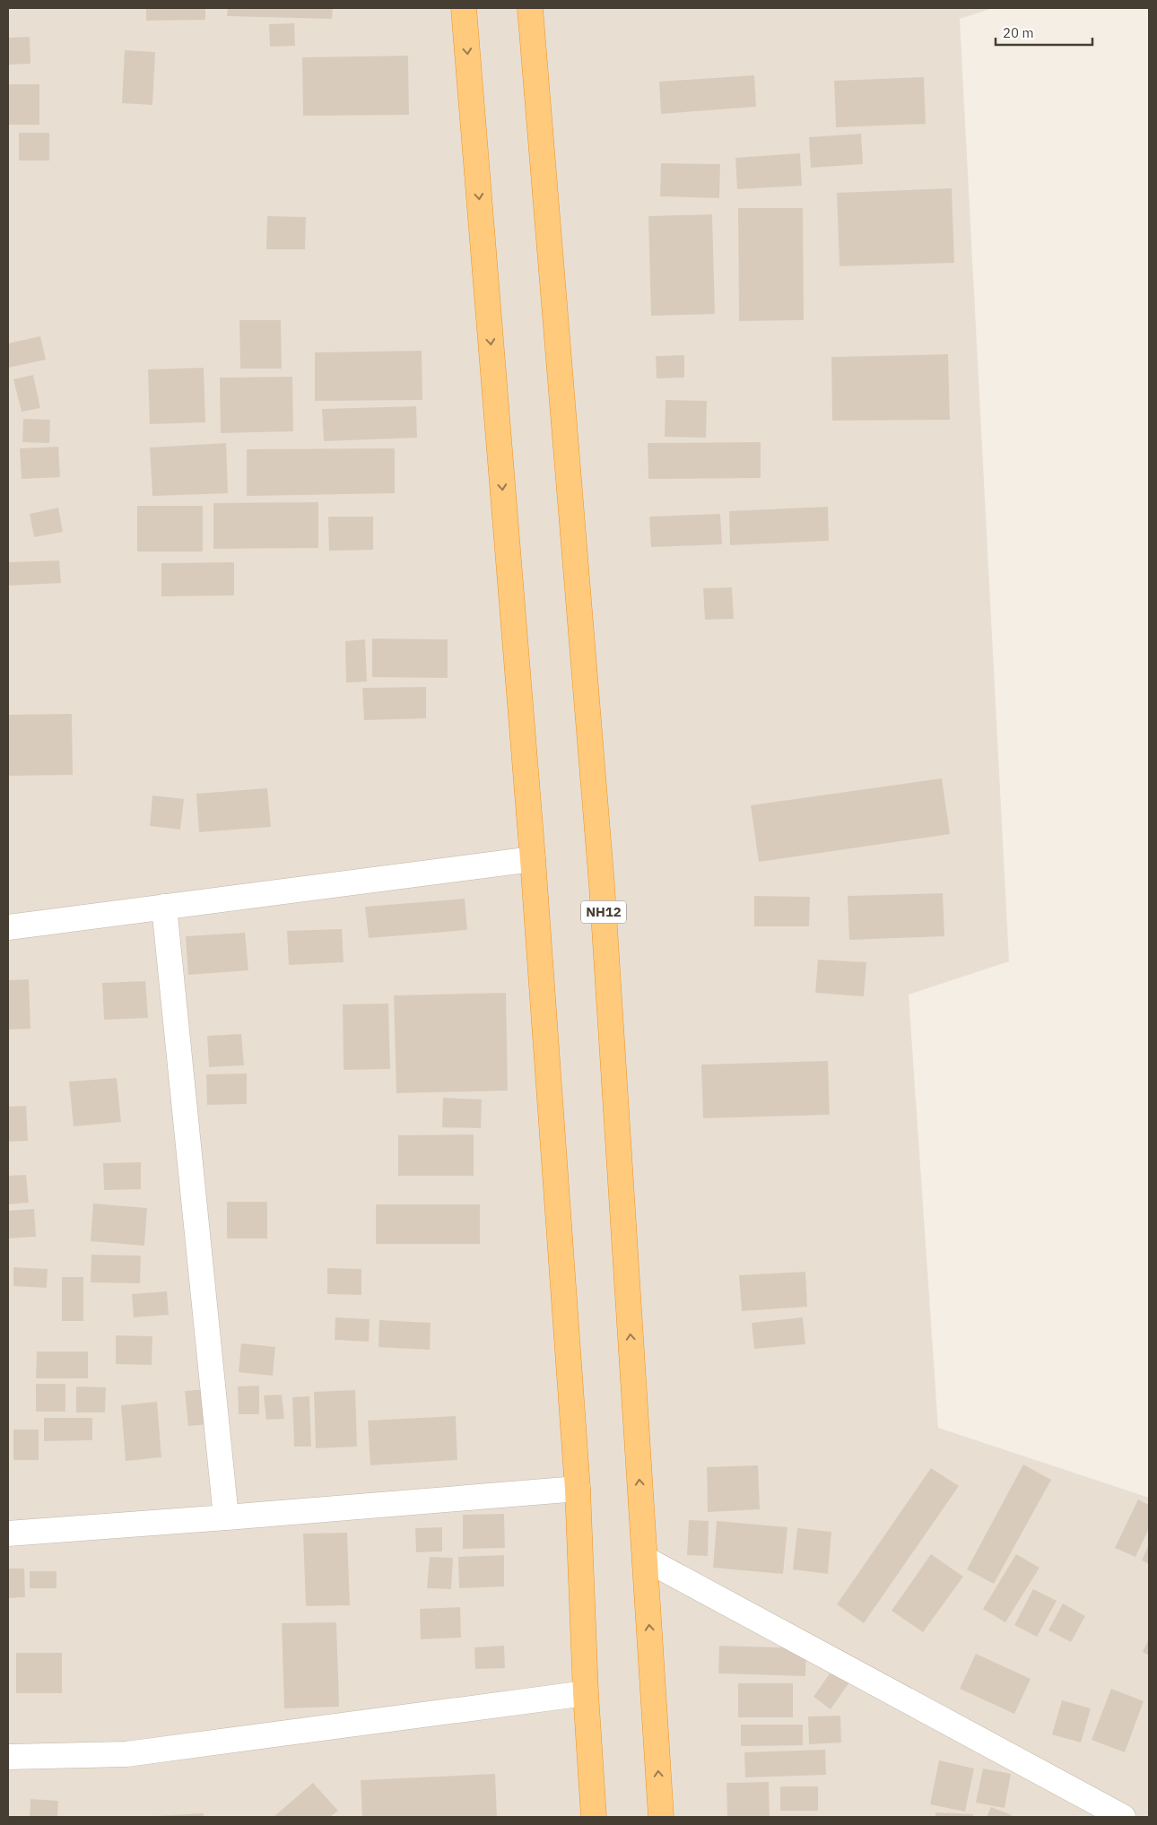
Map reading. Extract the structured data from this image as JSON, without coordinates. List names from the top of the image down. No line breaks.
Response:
{"streets":{"highway":["NH12"]},"scale_bar":"20 m"}
